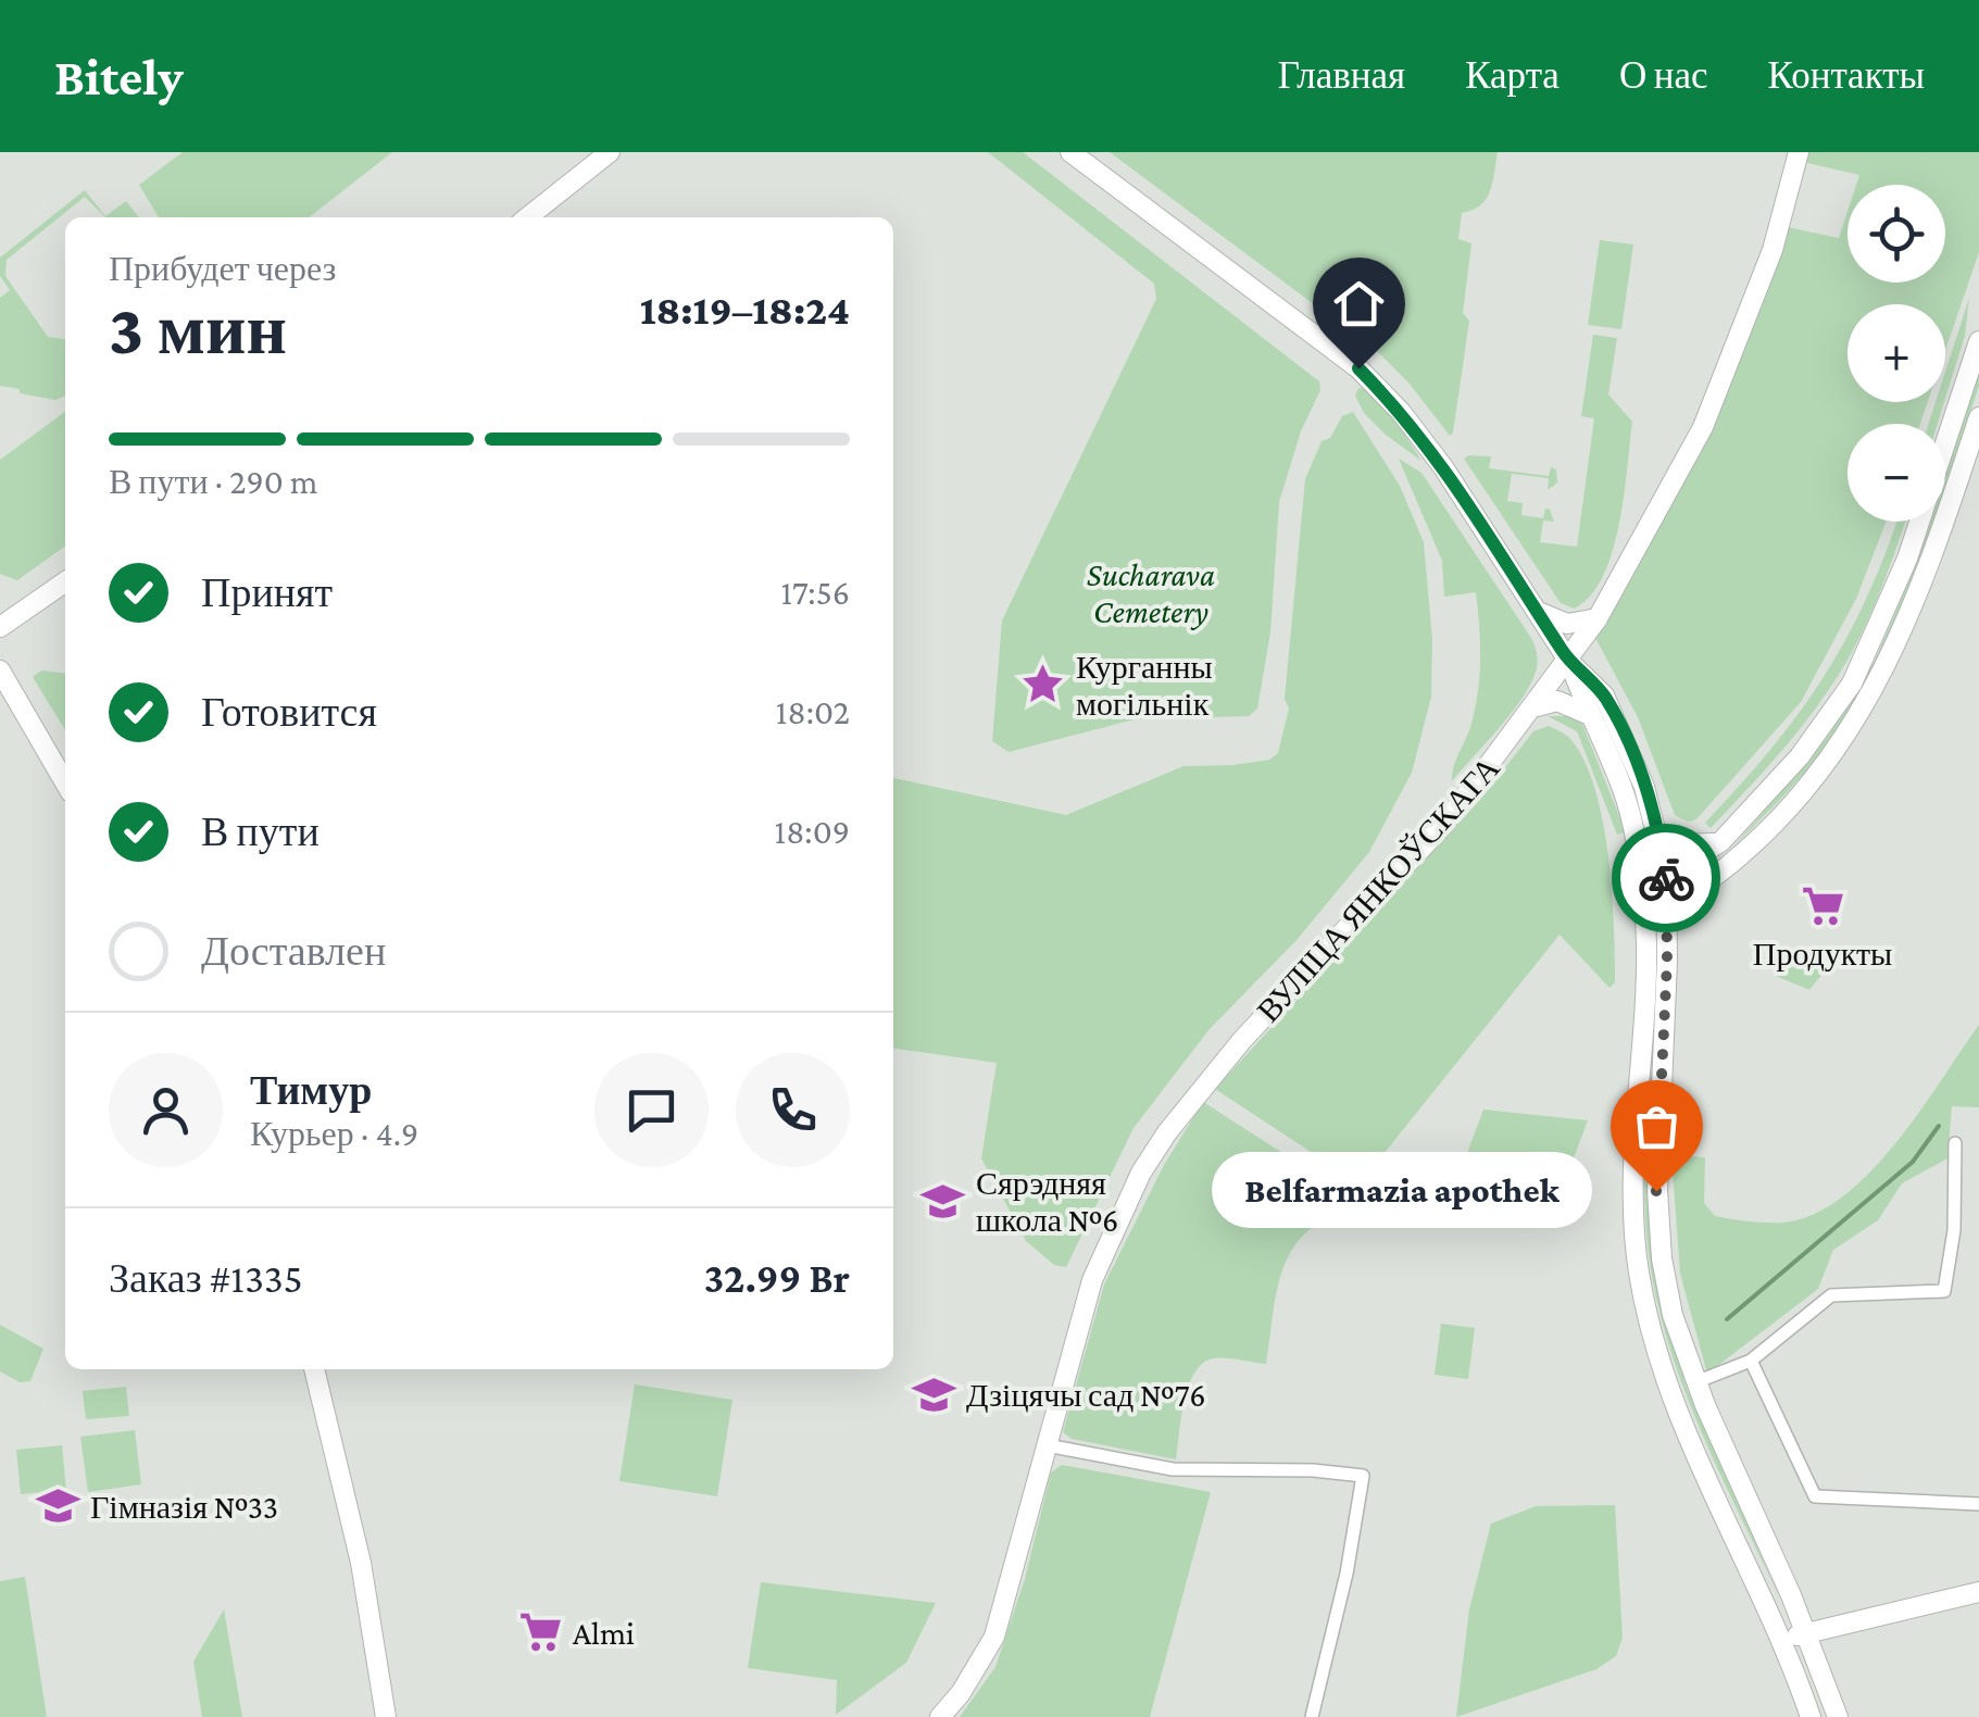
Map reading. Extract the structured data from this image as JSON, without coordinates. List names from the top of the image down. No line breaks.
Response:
{"streets":{"main road":["ВУЛІЦА ЯНКОЎСКАГА"]},"parks":["Sucharava Cemetery"],"places":{"place":["Курганны могільнік"],"supermarket":["Продукты","Almi"],"other":["Belfarmazia apothek"],"school or university":["Сярэдняя школа №6","Дзіцячы сад №76","Гімназія №33"]},"page":{"header":"Bitely","nav":["Главная","Карта","О нас","Контакты"],"map_buttons":["+","−"],"heading":["3 мин","Прибудет через","18:19–18:24"],"panel":["Тимур","Курьер · 4.9","Заказ #1335","32.99 Br"],"bar":"В пути · 290 m","list":[["Принят","17:56"],["Готовится","18:02"],["В пути","18:09"],"Доставлен"],"bubble":"Belfarmazia apothek"}}
